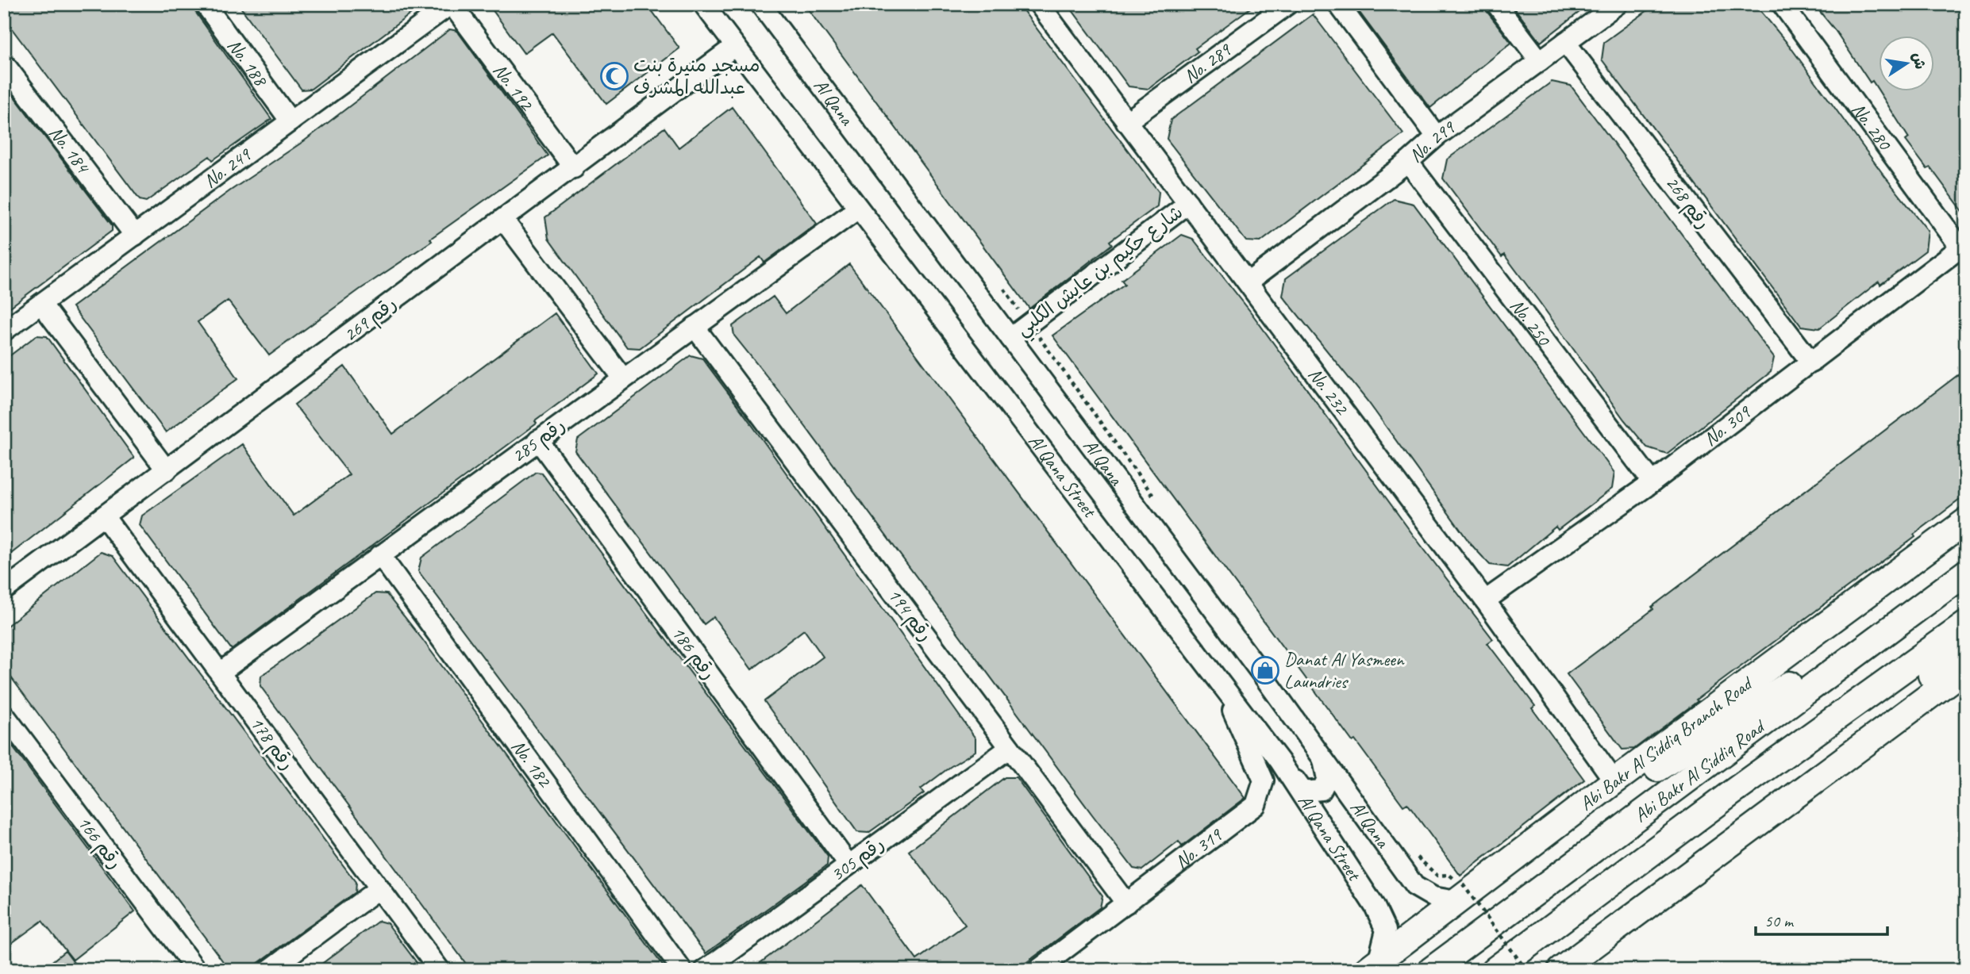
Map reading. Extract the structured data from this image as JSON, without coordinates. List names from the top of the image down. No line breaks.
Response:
{"streets":{"main road":["Abi Bakr Al Siddiq Branch Road","Abi Bakr Al Siddiq Road"],"street":["No. 188","No. 289","No. 192","Al Qana","No. 280","No. 299","No. 184","No. 249","رقم 268","شارع حكيم بن عايش الكلبي","رقم 269","No. 250","No. 232","No. 309","رقم 285","Al Qana Street","رقم 194","رقم 186","رقم 178","No. 182","رقم 166","No. 319","رقم 305"]},"crossings":[["No. 188","No. 249"],["No. 289","No. 232"],["No. 192","No. 249"],["No. 192","رقم 269"],["Al Qana","شارع حكيم بن عايش الكلبي"],["Al Qana","Abi Bakr Al Siddiq Branch Road"],["No. 280","No. 309"],["No. 299","رقم 268"],["No. 299","No. 250"],["No. 299","No. 232"],["No. 184","No. 249"],["رقم 268","No. 309"],["شارع حكيم بن عايش الكلبي","No. 232"],["رقم 269","Al Qana Street"],["رقم 269","رقم 178"],["No. 250","No. 309"],["No. 232","No. 309"],["No. 232","Abi Bakr Al Siddiq Branch Road"],["رقم 285","Al Qana Street"],["رقم 285","رقم 194"],["رقم 285","رقم 186"],["رقم 285","رقم 178"],["رقم 285","No. 182"],["Al Qana Street","Abi Bakr Al Siddiq Branch Road"],["Al Qana Street","No. 319"],["رقم 194","No. 319"],["رقم 194","رقم 305"],["رقم 186","رقم 305"]],"places":{"mosque":["مسجد منيرة بنت عبدالله المشرف"],"shop":["Danat Al Yasmeen Laundries"]},"scale_bar":"50 m","north":"right"}
